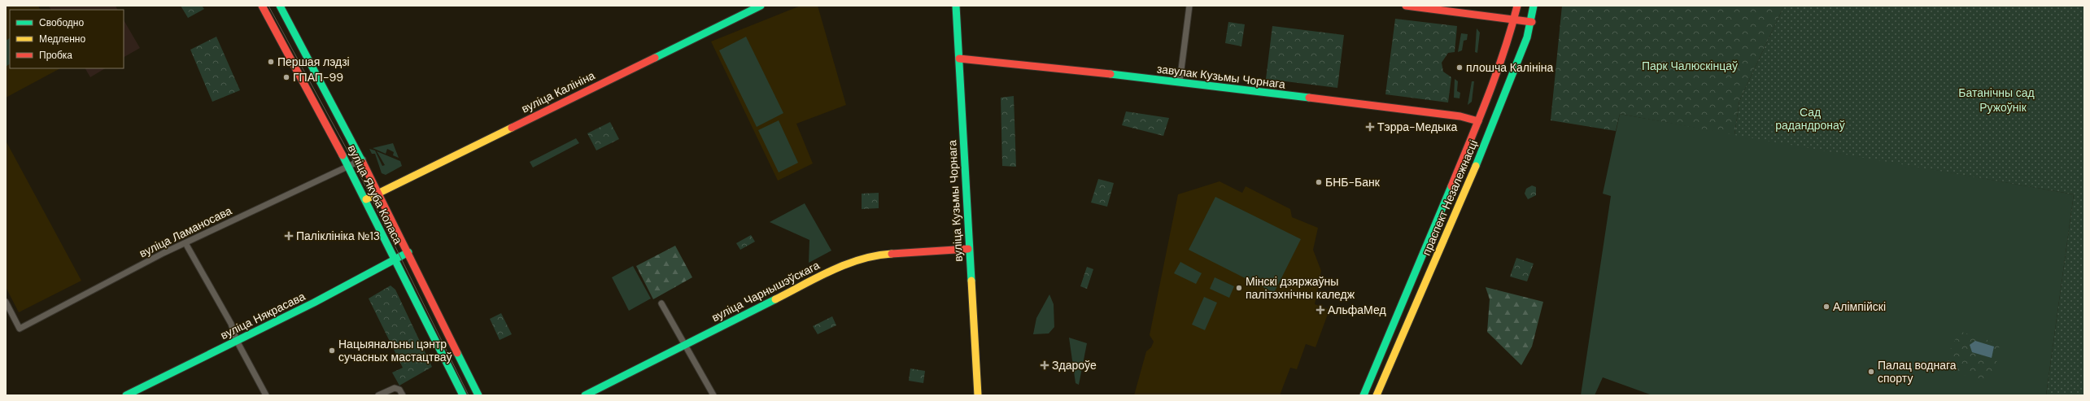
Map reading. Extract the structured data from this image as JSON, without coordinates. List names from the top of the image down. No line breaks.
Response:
{"streets":{"main road":["завулак Кузьмы Чорнага","вуліца Калініна","вуліца Якуба Коласа","праспект Незалежнасці","вуліца Кузьмы Чорнага","вуліца Чарнышэўскага","вуліца Някрасава"],"street":["вуліца Ламаносава"]},"crossings":[["завулак Кузьмы Чорнага","праспект Незалежнасці"],["завулак Кузьмы Чорнага","вуліца Кузьмы Чорнага"],["вуліца Калініна","вуліца Якуба Коласа"],["вуліца Якуба Коласа","вуліца Ламаносава"],["вуліца Якуба Коласа","вуліца Някрасава"],["вуліца Кузьмы Чорнага","вуліца Чарнышэўскага"]],"parks":["Парк Чалюскінцаў","Батанічны сад","Ружоўнік","Сад радандронаў"],"places":{"other":["Першая лэдзі","плошча Калініна","ГПАП-99","БНБ-Банк","Мінскі дзяржаўны палітэхнічны каледж","Алімпійскі","Нацыянальны цэнтр сучасных мастацтваў","Палац воднага спорту"],"health":["Тэрра-Медыка","Паліклініка №13","АльфаМед","Здароўе"]},"legend":["Свободно","Медленно","Пробка"]}
